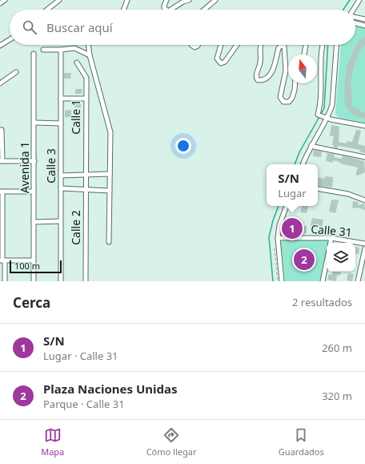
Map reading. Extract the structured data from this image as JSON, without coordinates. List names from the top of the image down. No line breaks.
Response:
{"streets":{"street":["Calle 1","Calle 3","Avenida 1","Calle 2","Calle 31"]},"crossings":[["Calle 1","Calle 2"]],"scale_bar":"100 m","north":"top","page":{"search":"Buscar aquí","popup":["S/N","Lugar"],"pins":["1","2"],"scale":"100 m","heading":["Cerca","2 resultados"],"list":[{"mark":"1","name":"S/N","note":"Lugar · Calle 31","value":"260 m"},{"mark":"2","name":"Plaza Naciones Unidas","note":"Parque · Calle 31","value":"320 m"}],"nav":["Mapa","Cómo llegar","Guardados"]}}
